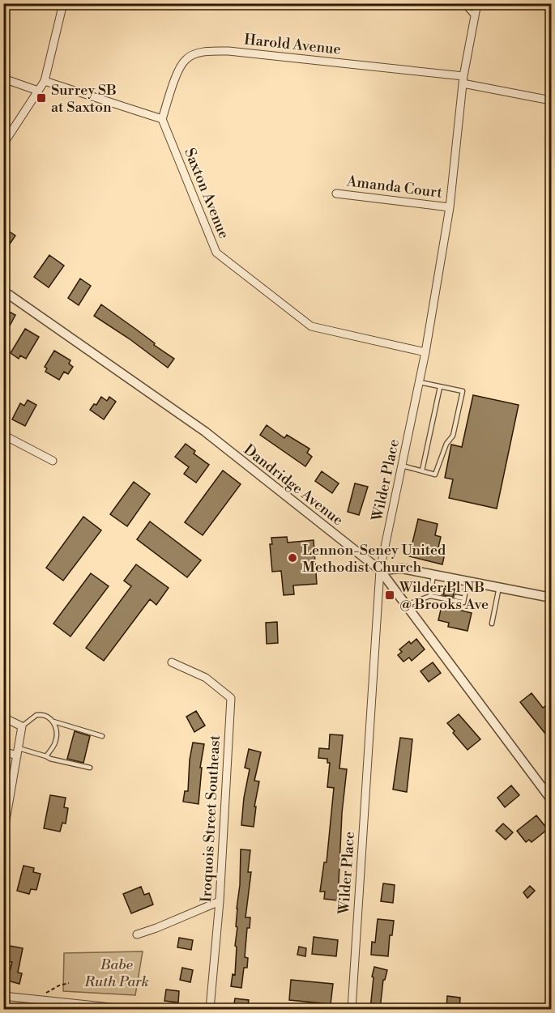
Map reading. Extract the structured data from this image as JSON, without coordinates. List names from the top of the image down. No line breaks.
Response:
{"streets":{"street":["Harold Avenue","Amanda Court","Saxton Avenue","Wilder Place","Dandridge Avenue","Iroquois Street Southeast"]},"crossings":[["Harold Avenue","Saxton Avenue"],["Harold Avenue","Wilder Place"],["Amanda Court","Wilder Place"],["Saxton Avenue","Wilder Place"],["Wilder Place","Dandridge Avenue"]],"parks":["Babe Ruth Park"],"places":{"transit":["Surrey SB at Saxton","Wilder Pl NB @ Brooks Ave"],"other":["Lennon-Seney United Methodist Church"]}}
